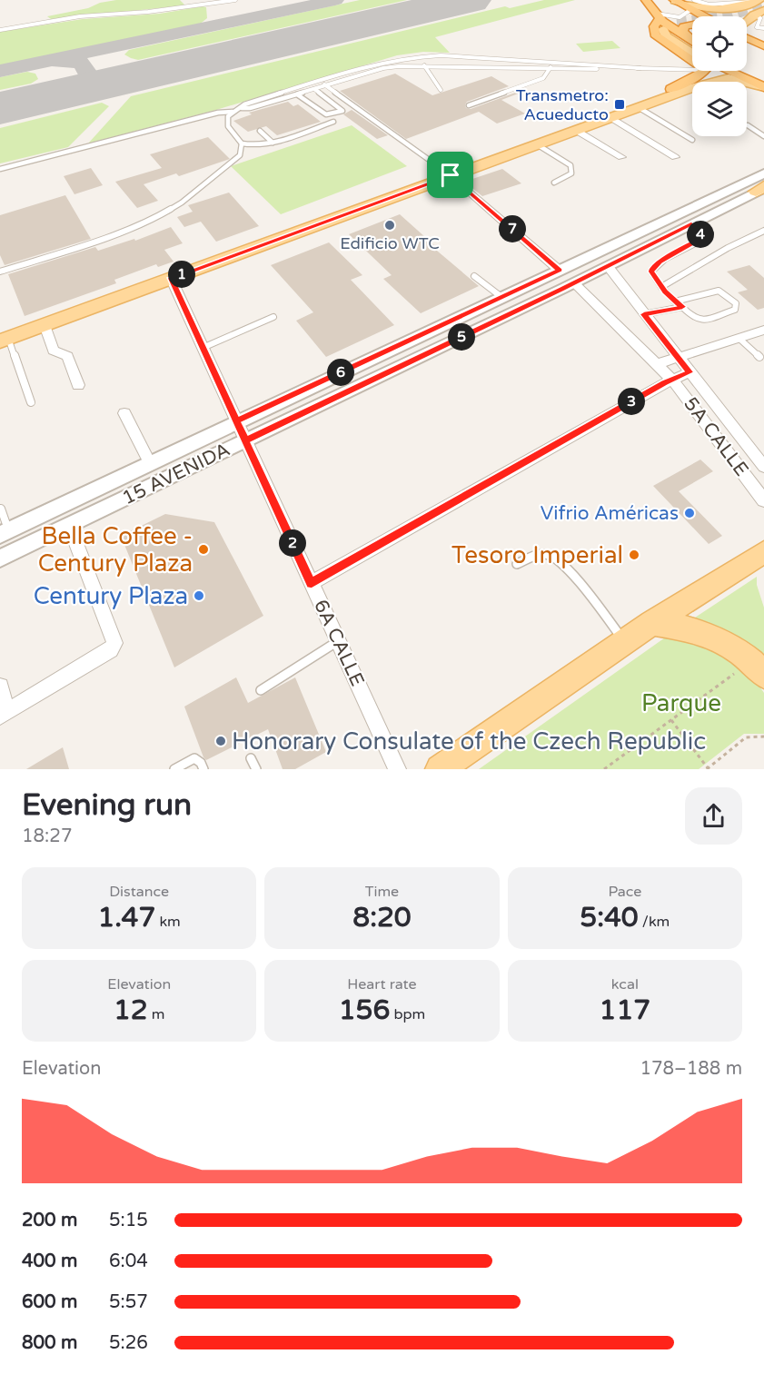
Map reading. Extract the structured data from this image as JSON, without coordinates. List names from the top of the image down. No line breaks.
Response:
{"streets":{"street":["5A CALLE","15 AVENIDA","6A CALLE"]},"crossings":[["5A CALLE","15 AVENIDA"],["15 AVENIDA","6A CALLE"]],"parks":["Parque"],"places":{"transit":["Transmetro: Acueducto"],"other":["Edificio WTC","Vifrio Américas","Bella Coffee - Century Plaza","Tesoro Imperial","Century Plaza","Honorary Consulate of the Czech Republic"]},"page":{"pins":["7","4","1","5","6","3","2"],"heading":["Evening run","18:27"],"stats":[["Distance","1.47 km"],["Time","8:20"],["Pace","5:40 /km"],["Elevation","12 m"],["Heart rate","156 bpm"],["kcal","117"]],"chart":["Elevation","178–188 m"],"list":[{"name":"200 m","note":"5:15"},{"name":"400 m","note":"6:04"},{"name":"600 m","note":"5:57"},{"name":"800 m","note":"5:26"}]}}
